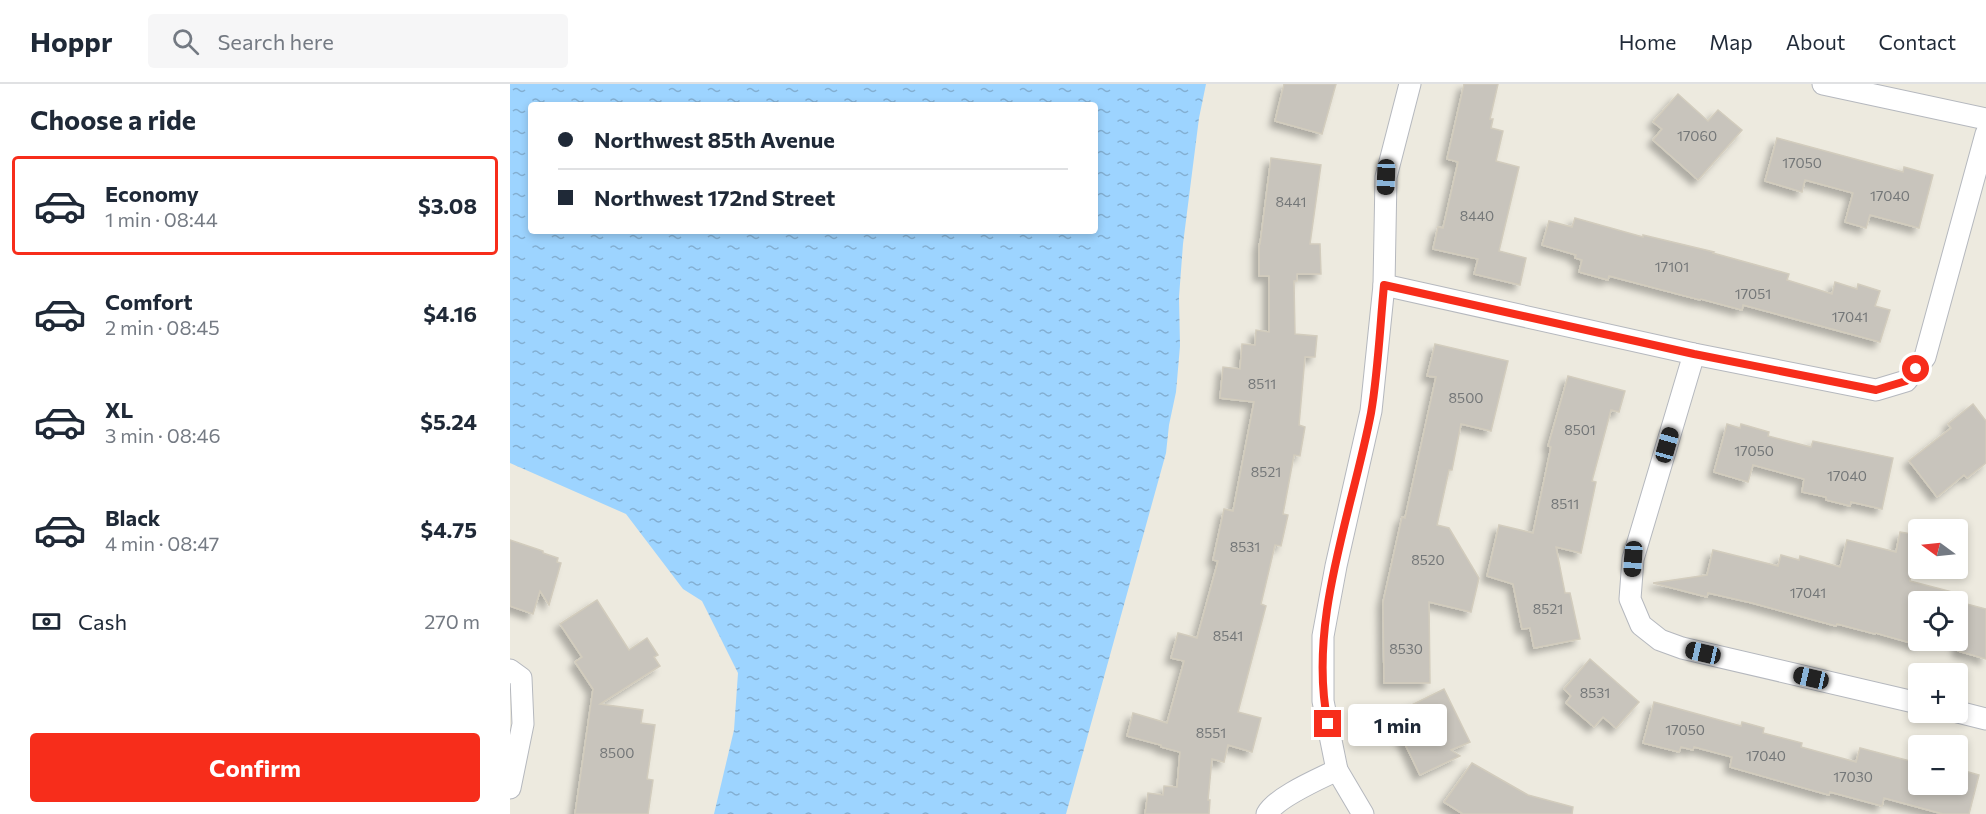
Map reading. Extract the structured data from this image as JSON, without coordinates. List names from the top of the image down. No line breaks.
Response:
{"house_numbers":["17060","17050","17040","8441","8440","17101","17051","17041","8511","8500","8501","17050","8521","17040","8511","8531","8520","17041","8521","8541","8530","8531","17050","8551","8500","17040","17030"],"north":"left","page":{"header":"Hoppr","search":"Search here","nav":["Home","Map","About","Contact"],"heading":"Choose a ride","banner":["Northwest 85th Avenue","Northwest 172nd Street"],"list":[{"name":"Economy","note":"1 min · 08:44","value":"$3.08"},{"name":"Comfort","note":"2 min · 08:45","value":"$4.16"},{"name":"XL","note":"3 min · 08:46","value":"$5.24"},{"name":"Black","note":"4 min · 08:47","value":"$4.75"}],"map_buttons":["+","−"],"pay":["Cash","270 m"],"bubble":"1 min","buttons":"Confirm"}}
